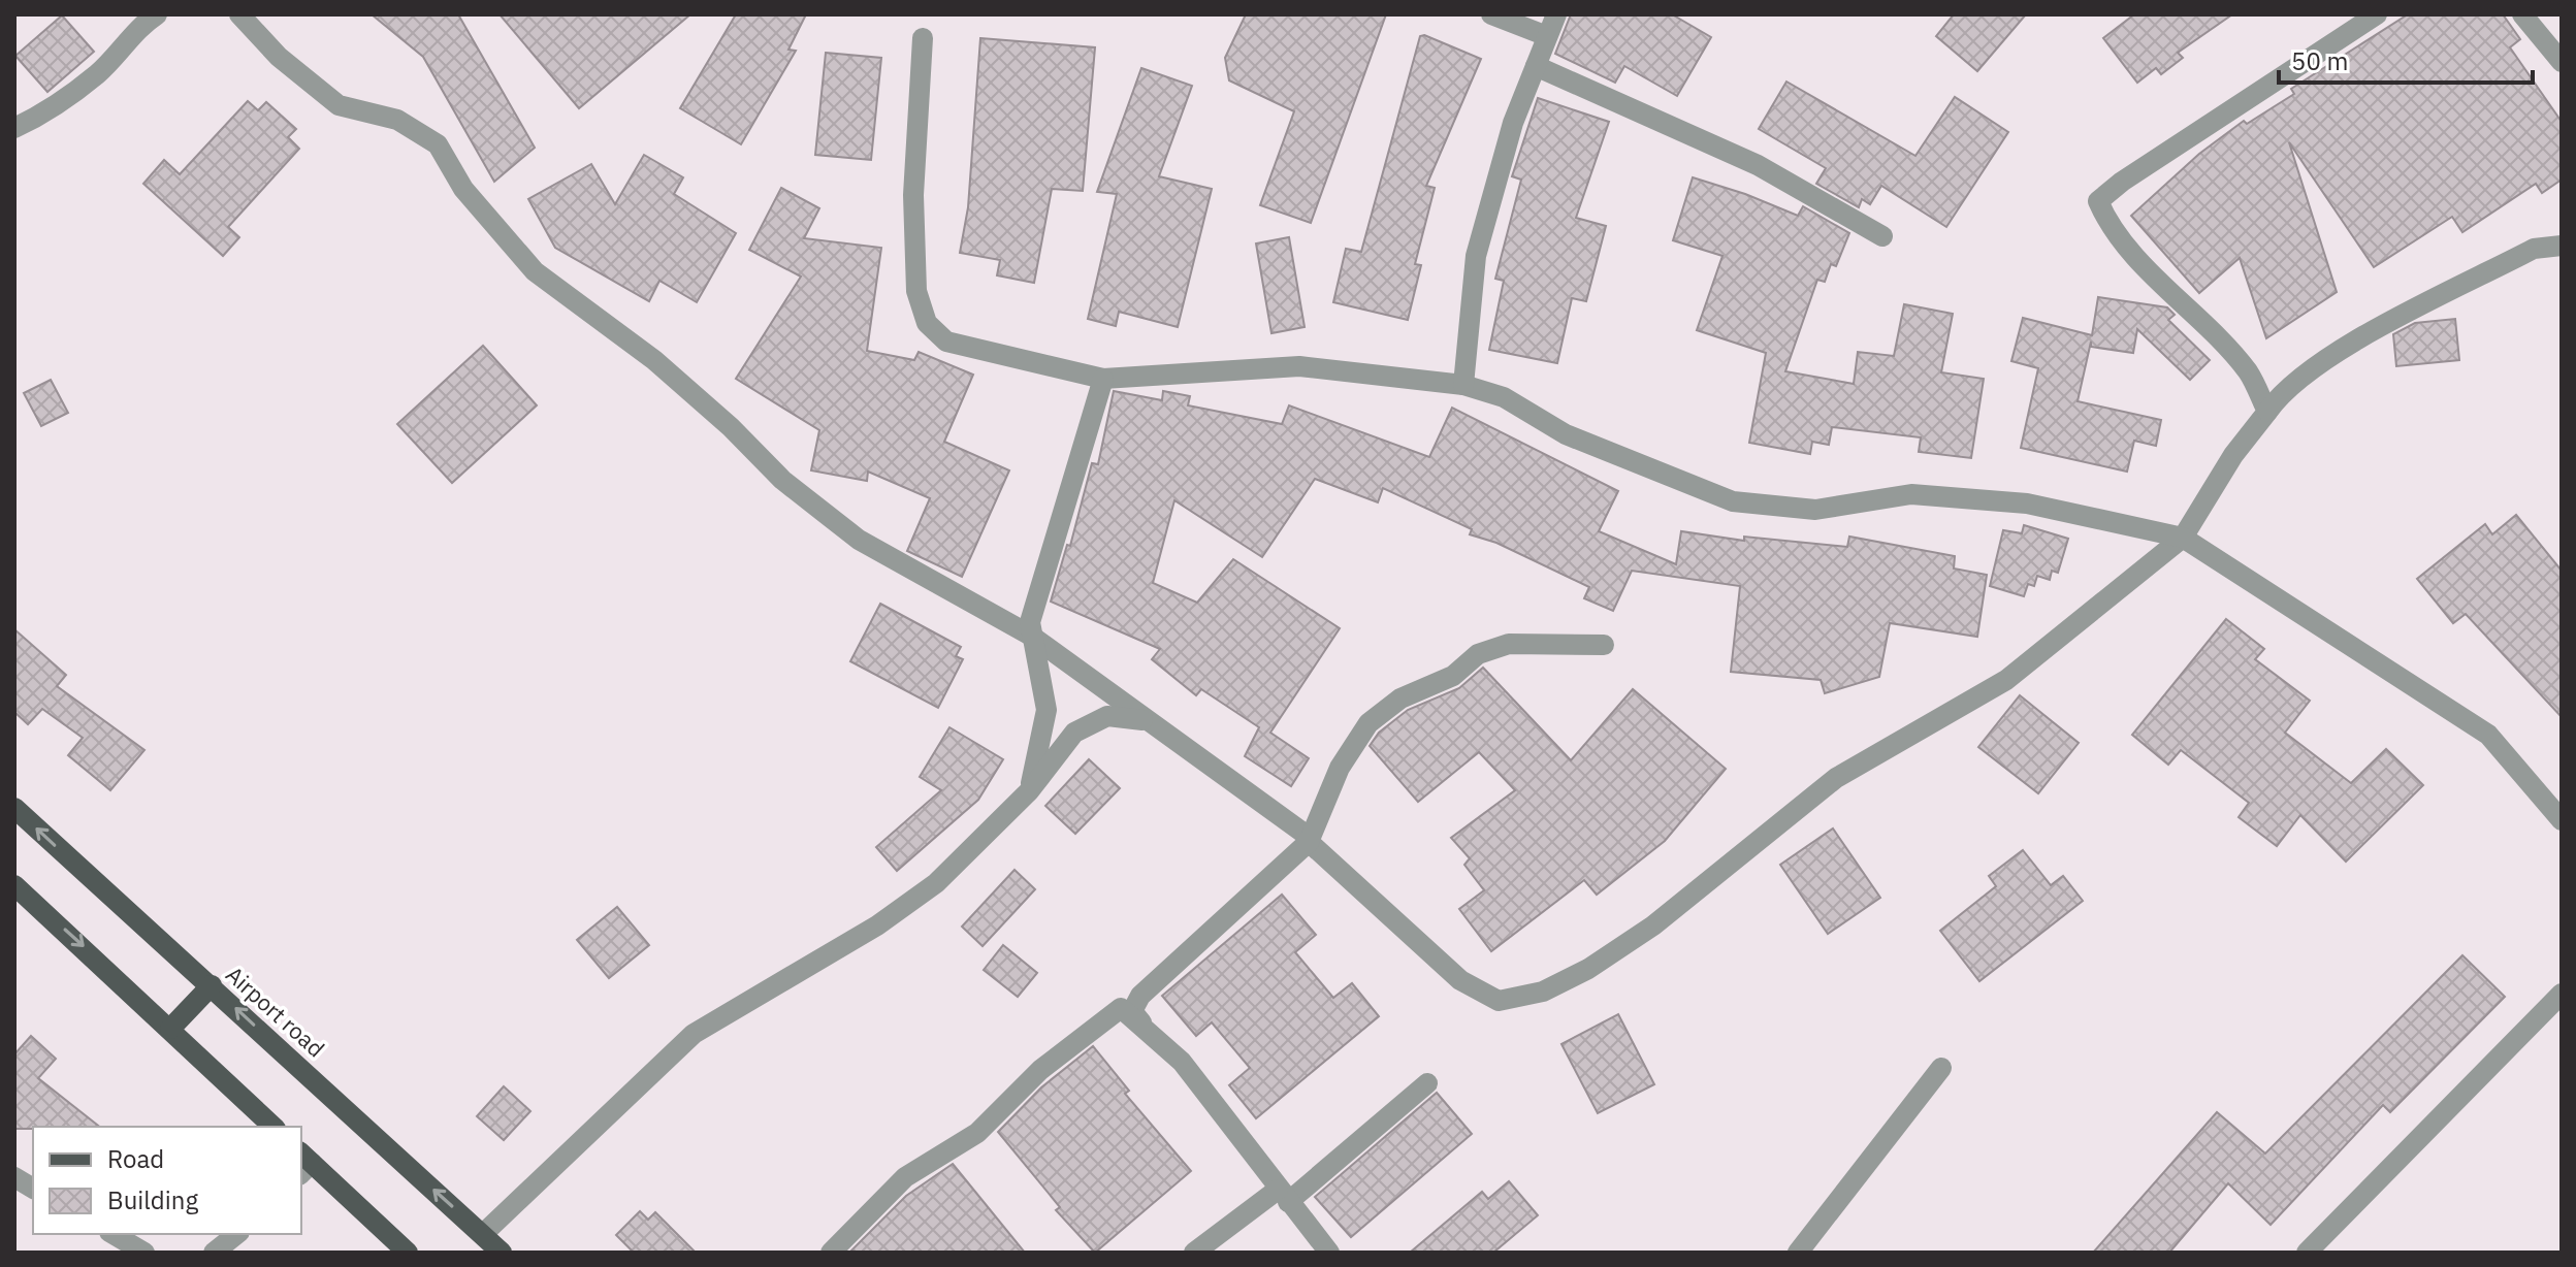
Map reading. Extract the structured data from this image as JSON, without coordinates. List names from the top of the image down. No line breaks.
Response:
{"streets":{"main road":["Airport road"]},"legend":["Road","Building"],"scale_bar":"50 m"}
